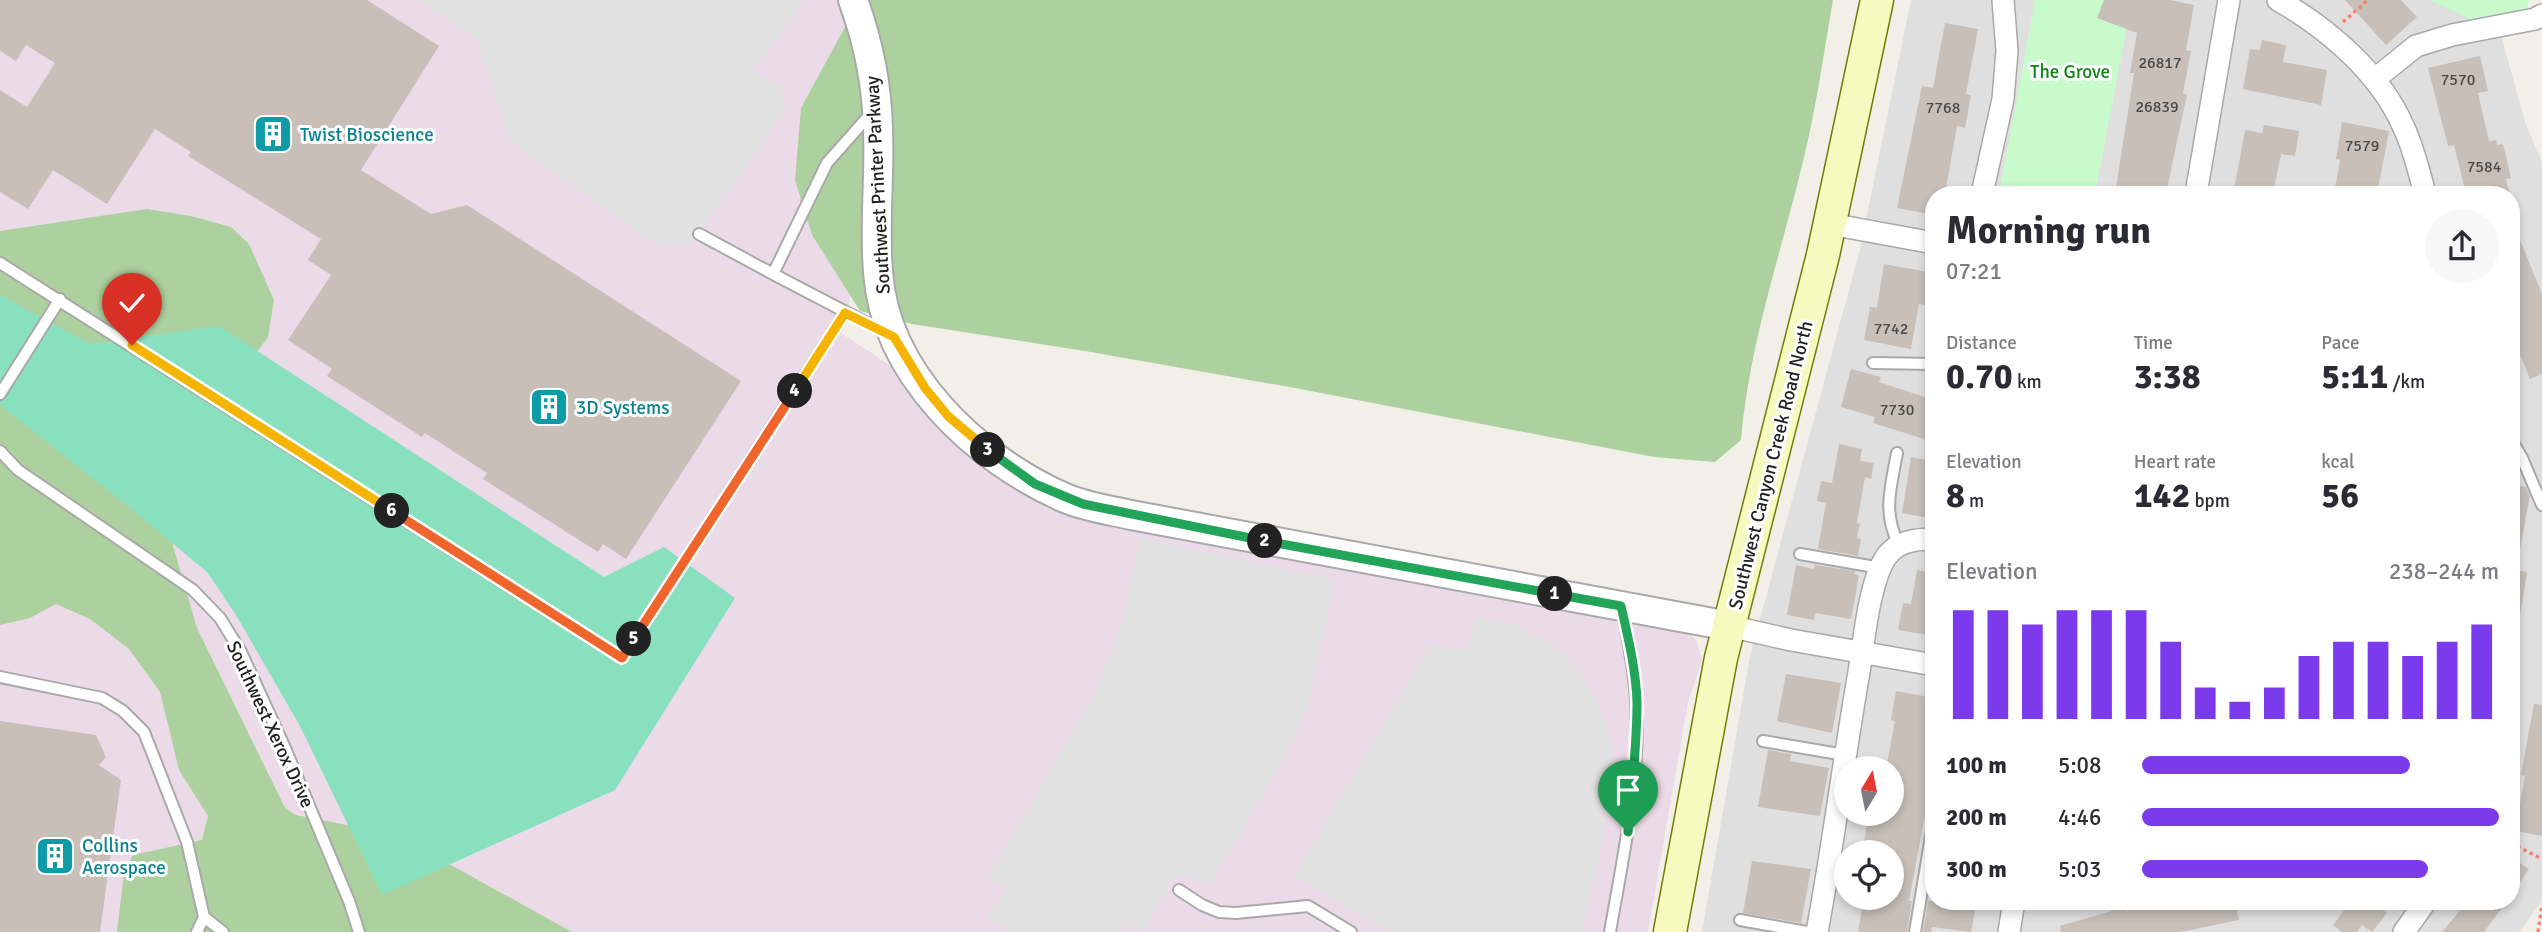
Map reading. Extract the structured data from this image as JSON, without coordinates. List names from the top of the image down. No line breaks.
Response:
{"streets":{"main road":["Southwest Canyon Creek Road North"],"street":["Southwest Printer Parkway"],"lane":["Southwest Xerox Drive"]},"crossings":[["Southwest Printer Parkway","Southwest Canyon Creek Road North"]],"parks":["The Grove"],"places":{"building":["Twist Bioscience","3D Systems","Collins Aerospace"]},"house_numbers":["26817","7570","26839","7768","7579","7584","7742","7730"],"north":"top","page":{"heading":["Morning run","07:21"],"stats":[["Distance","0.70 km"],["Time","3:38"],["Pace","5:11 /km"],["Elevation","8 m"],["Heart rate","142 bpm"],["kcal","56"]],"pins":["4","3","6","2","1","5"],"chart":["Elevation","238–244 m"],"list":[{"name":"100 m","note":"5:08"},{"name":"200 m","note":"4:46"},{"name":"300 m","note":"5:03"}]}}
